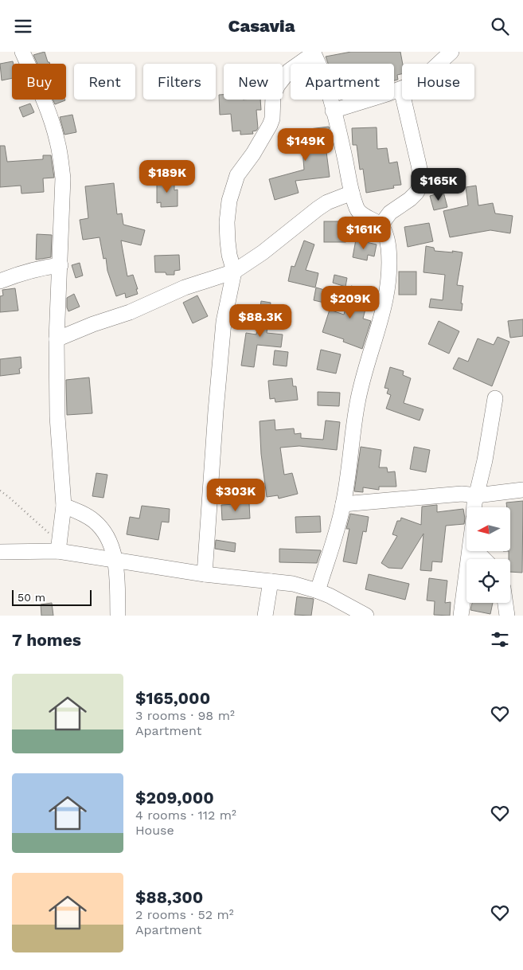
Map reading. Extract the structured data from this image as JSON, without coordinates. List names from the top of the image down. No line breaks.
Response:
{"scale_bar":"50 m","north":"left","page":{"header":"Casavia","chip":["Buy","Rent","Filters","New","Apartment","House"],"price":["$149K","$189K","$165K","$161K","$209K","$88.3K","$303K"],"scale":"50 m","heading":"7 homes","list":[{"name":"$165,000","note":"3 rooms · 98 m² · Apartment"},{"name":"$209,000","note":"4 rooms · 112 m² · House"},{"name":"$88,300","note":"2 rooms · 52 m² · Apartment"}]}}
